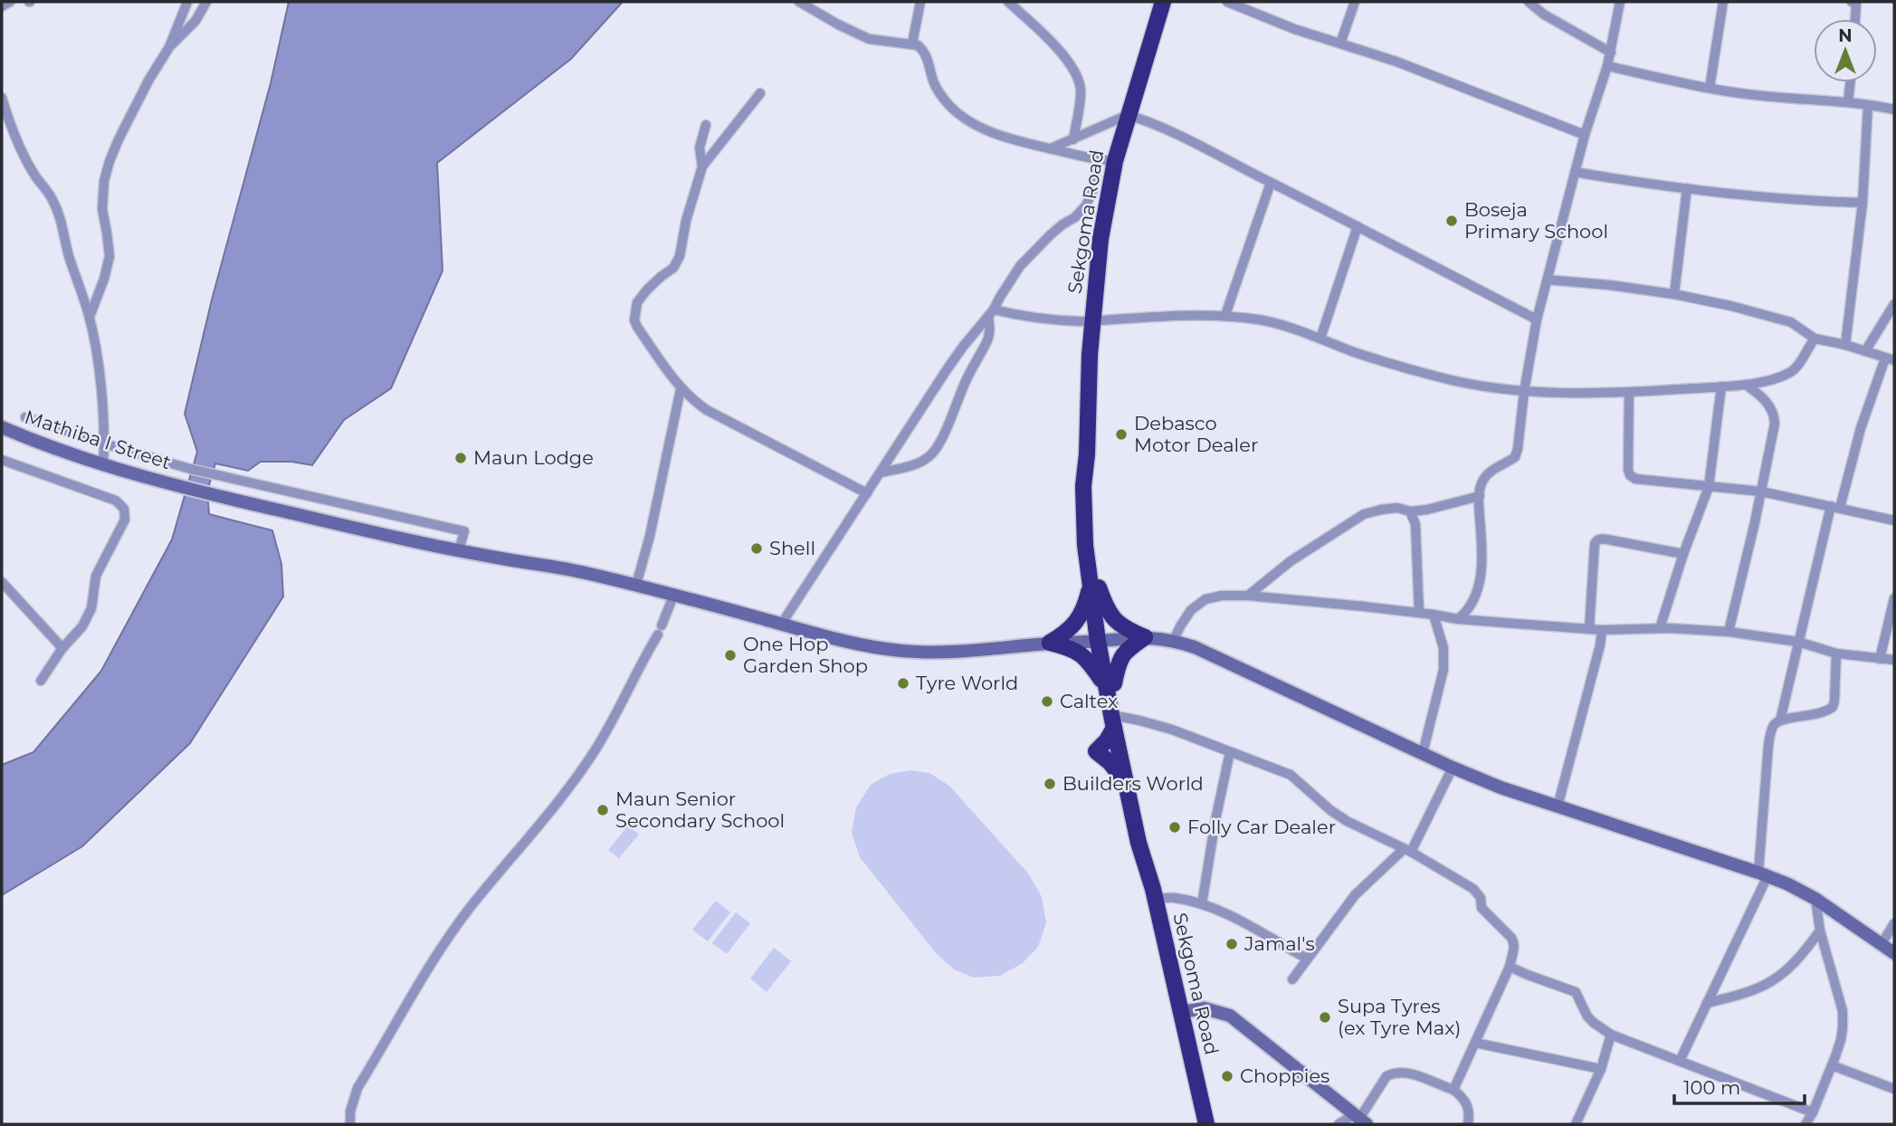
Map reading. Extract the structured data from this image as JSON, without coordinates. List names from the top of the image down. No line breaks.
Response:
{"streets":{"highway":["Sekgoma Road"],"street":["Mathiba I Street"]},"crossings":[["Sekgoma Road","Mathiba I Street"]],"places":["Boseja Primary School","Debasco Motor Dealer","Maun Lodge","Shell","One Hop Garden Shop","Tyre World","Caltex","Builders World","Maun Senior Secondary School","Folly Car Dealer","Jamal's","Supa Tyres (ex Tyre Max)","Choppies"],"scale_bar":"100 m","north":"top"}
